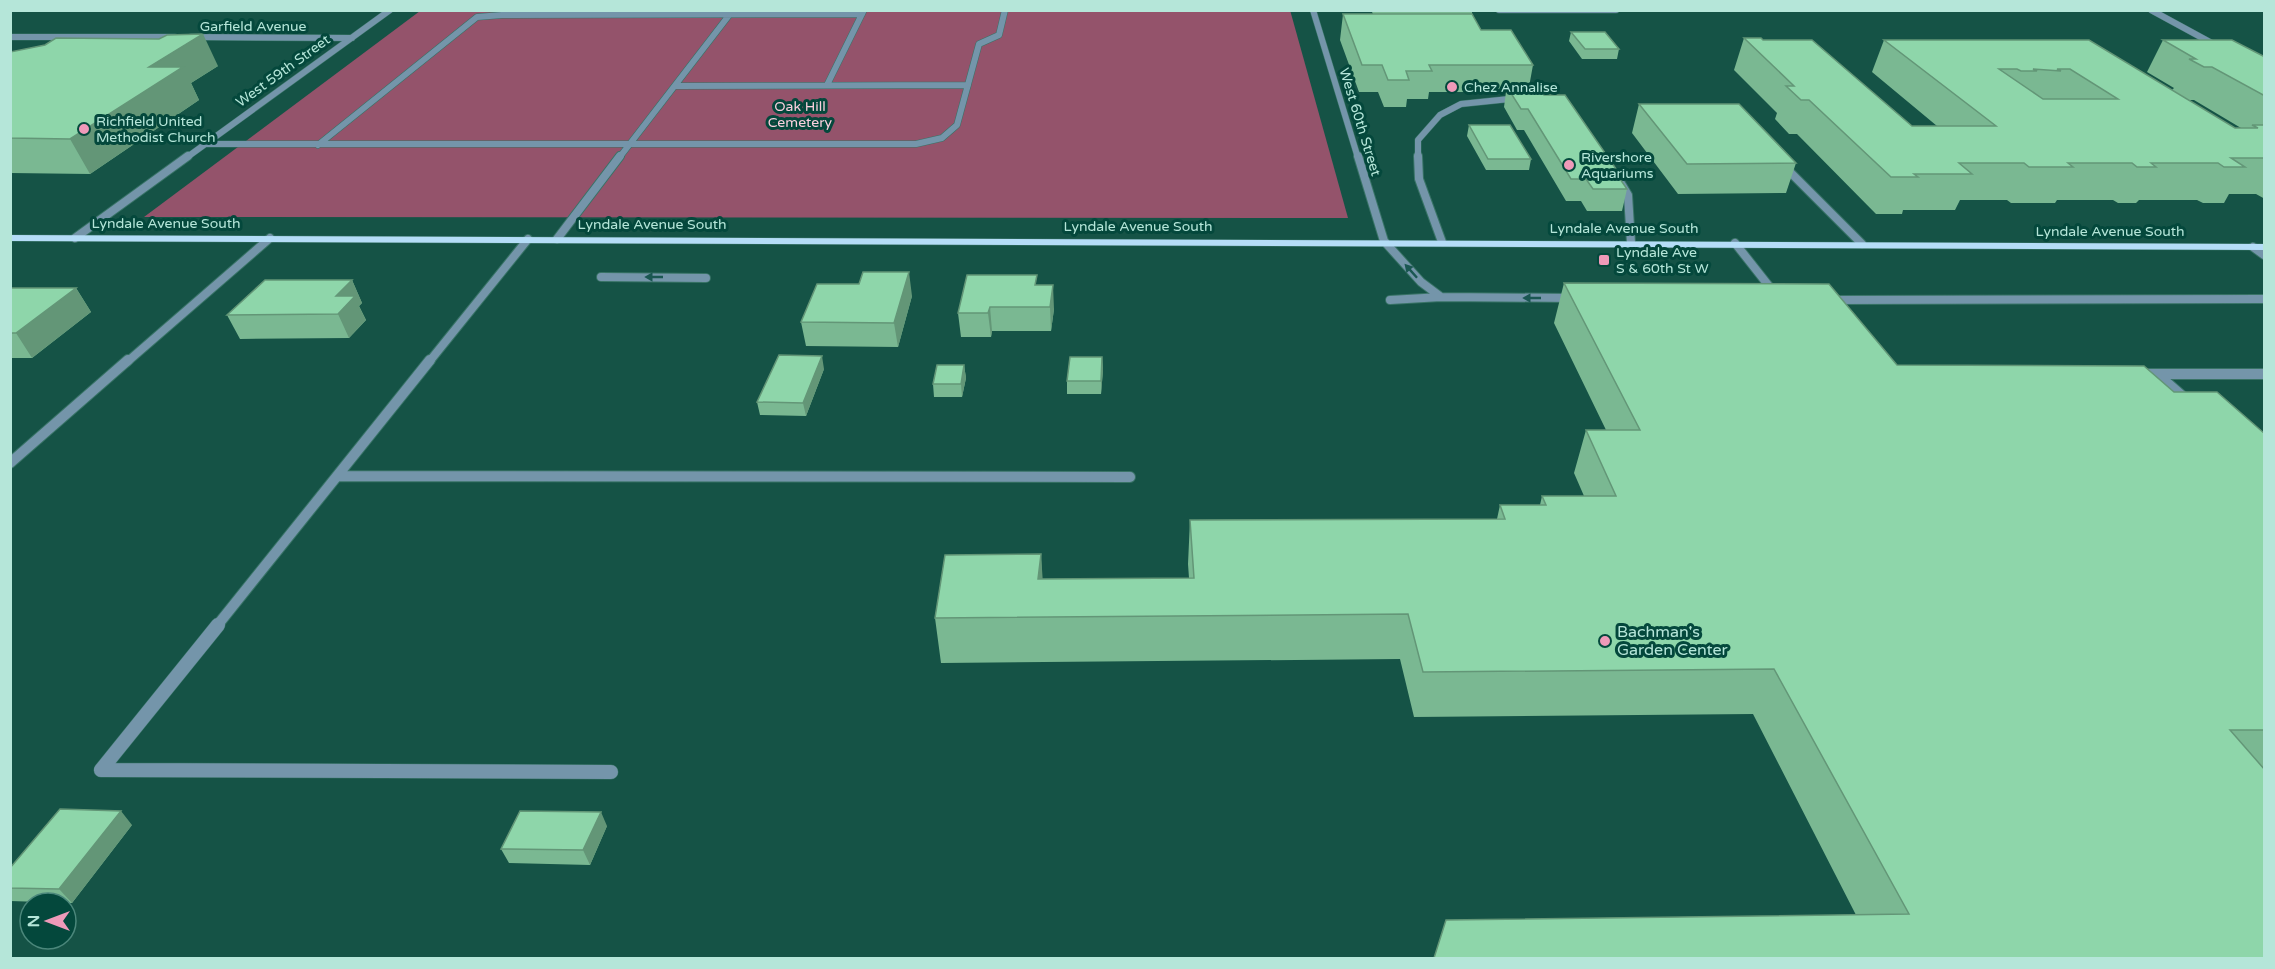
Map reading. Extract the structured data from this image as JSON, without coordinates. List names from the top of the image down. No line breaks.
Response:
{"streets":{"main road":["Lyndale Avenue South"],"street":["Garfield Avenue","West 59th Street","West 60th Street"]},"crossings":[["Garfield Avenue","West 59th Street"],["West 59th Street","Lyndale Avenue South"],["West 60th Street","Lyndale Avenue South"]],"parks":["Oak Hill Cemetery"],"places":{"other":["Chez Annalise","Richfield United Methodist Church","Rivershore Aquariums","Bachman's Garden Center"],"transit":["Lyndale Ave S & 60th St W"]},"north":"left"}
